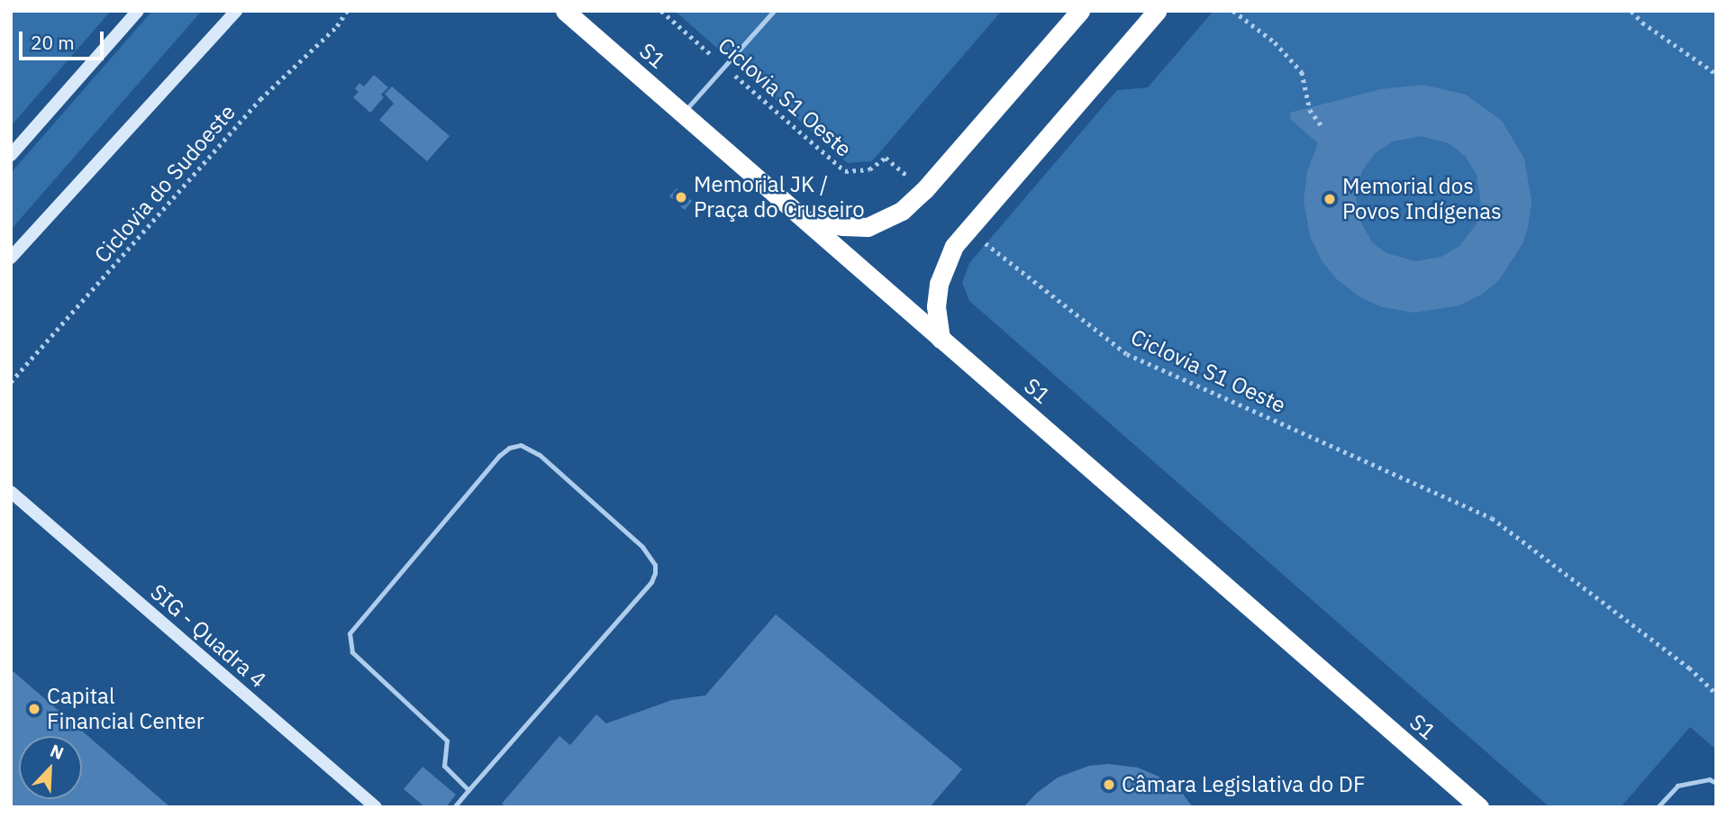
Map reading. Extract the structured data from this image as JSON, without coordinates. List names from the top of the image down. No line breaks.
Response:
{"streets":{"highway":["S1"],"main road":["SIG - Quadra 4"],"path":["Ciclovia S1 Oeste","Ciclovia do Sudoeste"]},"places":["Memorial JK / Praça do Cruseiro","Memorial dos Povos Indígenas","Capital Financial Center","Câmara Legislativa do DF"],"scale_bar":"20 m","north":"top right"}
